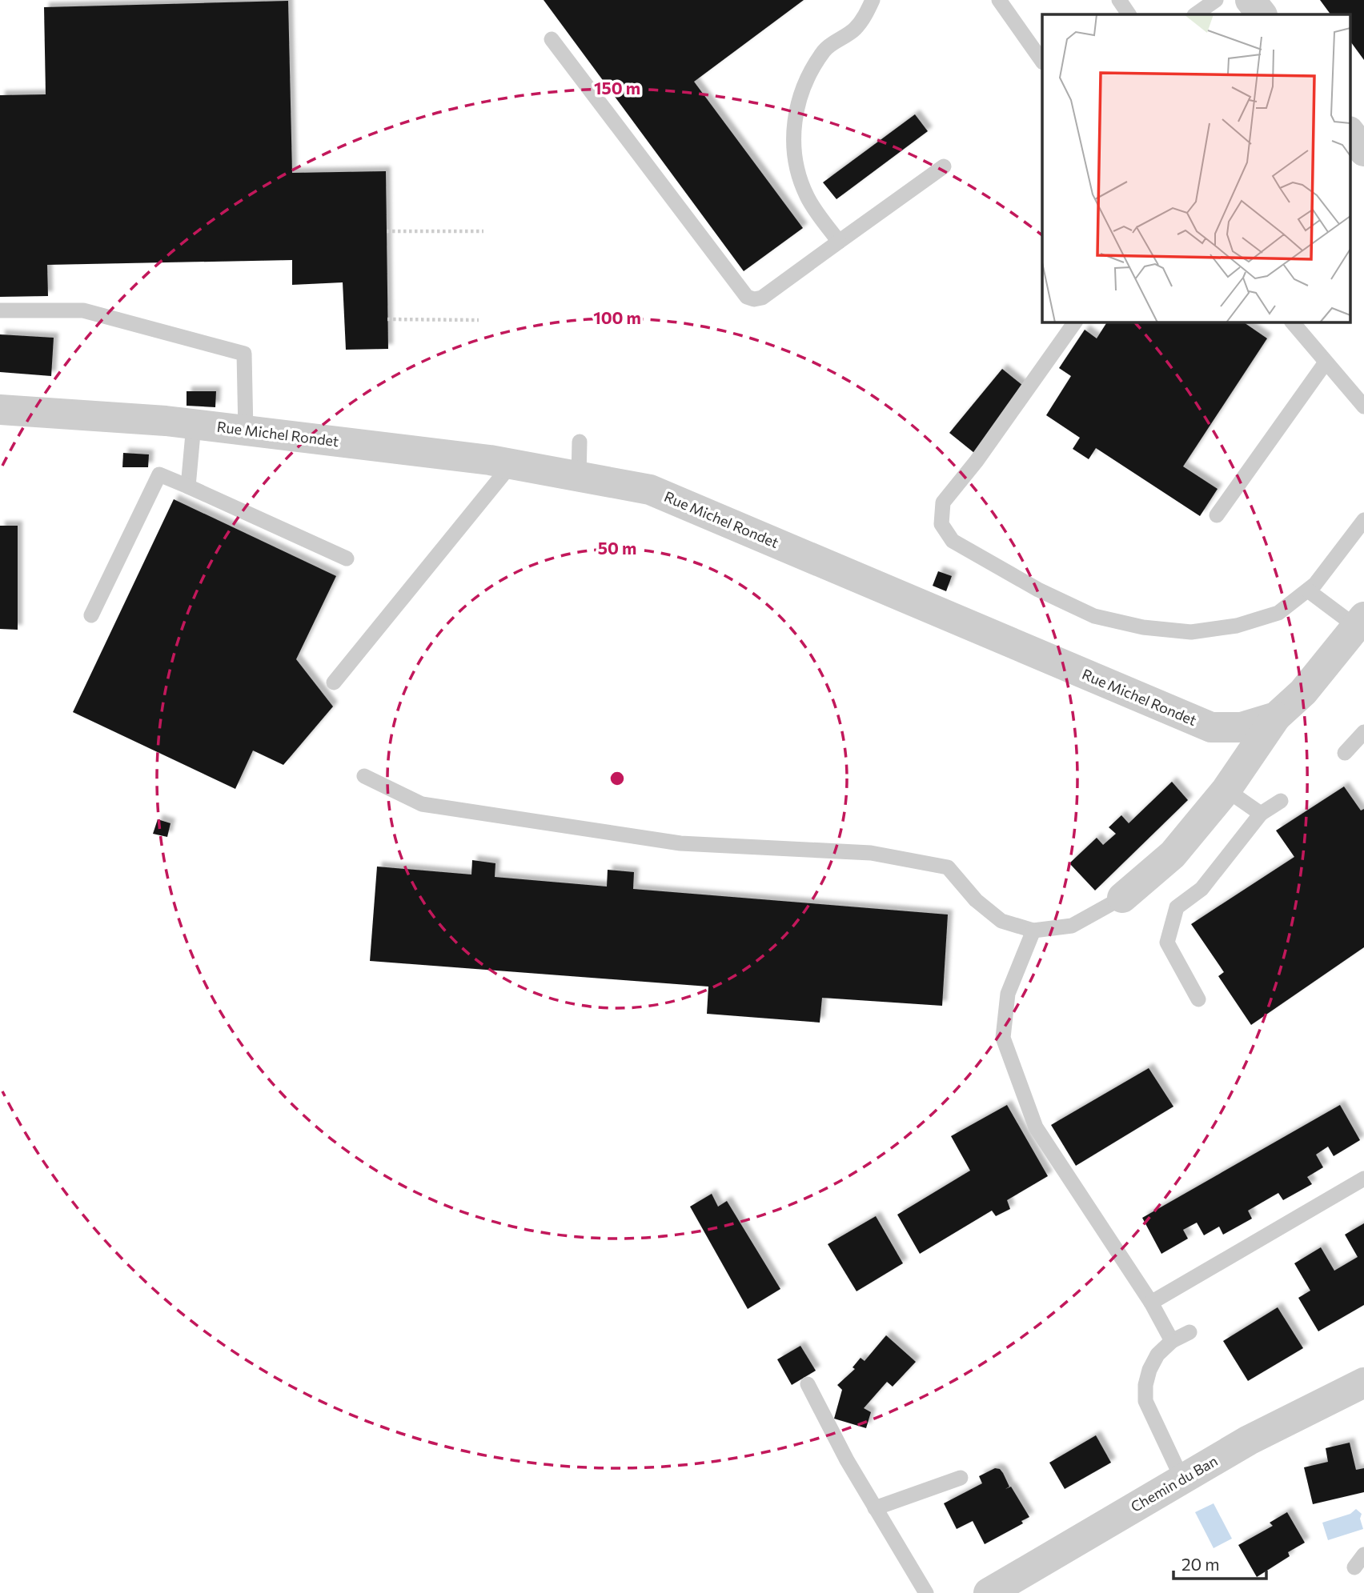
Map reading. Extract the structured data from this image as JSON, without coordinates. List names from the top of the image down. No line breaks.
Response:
{"streets":{"street":["Rue Michel Rondet","Chemin du Ban"]},"scale_bar":"20 m","rings":["150 m","100 m","50 m"]}
